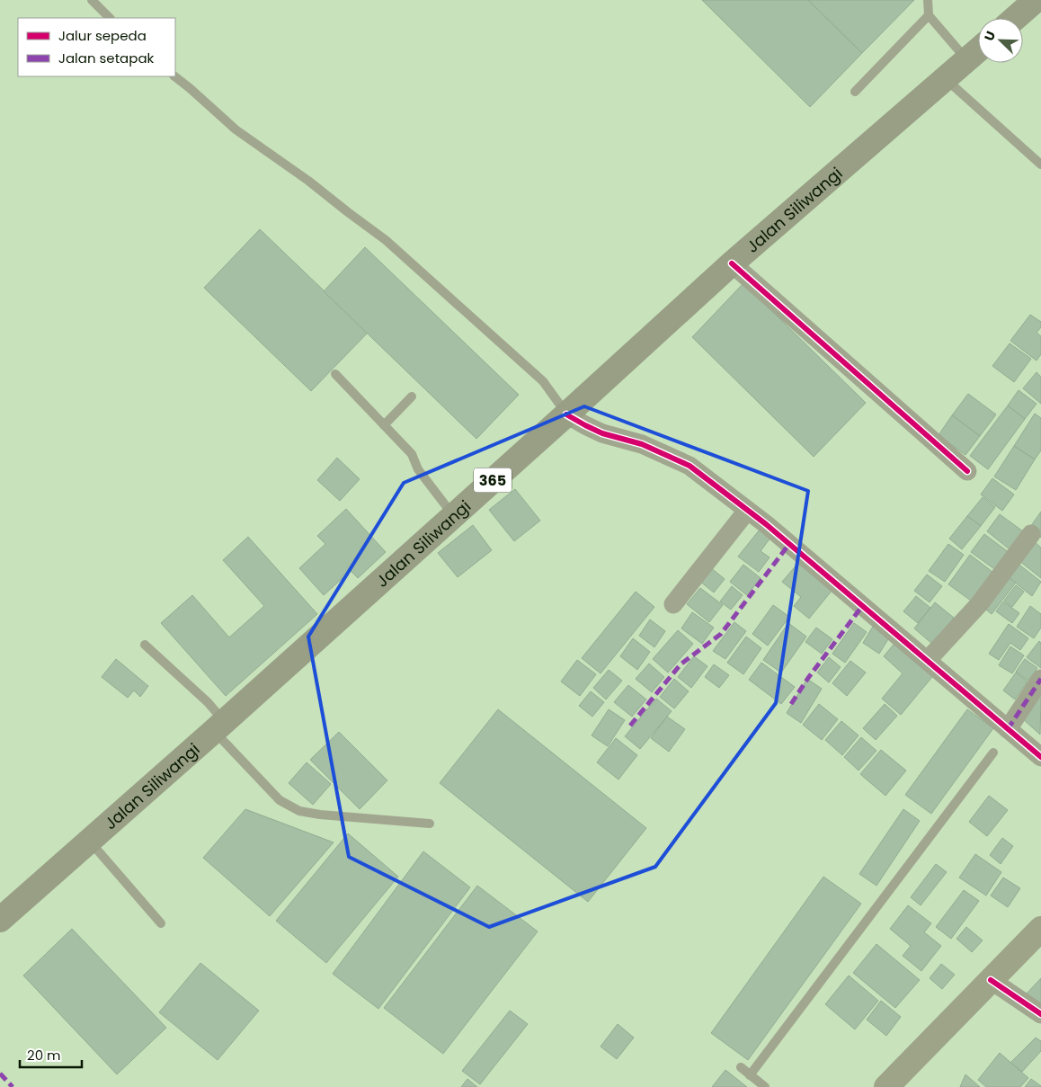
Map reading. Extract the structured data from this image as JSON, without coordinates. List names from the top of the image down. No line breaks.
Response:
{"streets":{"main road":["Jalan Siliwangi","365"]},"legend":["Jalur sepeda","Jalan setapak"],"scale_bar":"20 m","north":"top left"}
